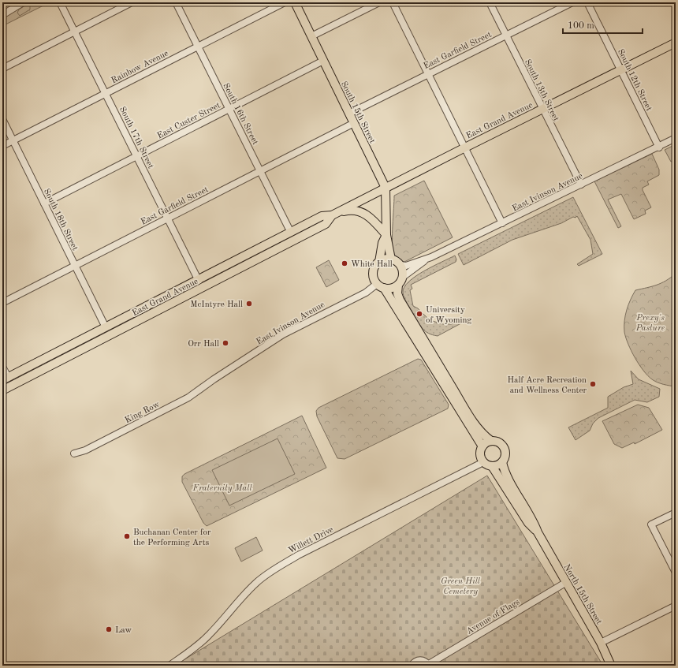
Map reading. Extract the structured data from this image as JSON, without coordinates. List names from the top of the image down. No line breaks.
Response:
{"streets":{"main road":["South 15th Street","East Grand Avenue","North 15th Street"],"street":["East Garfield Street","Rainbow Avenue","South 12th Street","South 13th Street","South 16th Street","East Custer Street","South 17th Street","East Ivinson Avenue","South 18th Street","King Row","Willett Drive","Avenue of Flags"]},"crossings":[["East Garfield Street","South 13th Street"],["East Garfield Street","South 15th Street"],["East Garfield Street","South 16th Street"],["East Garfield Street","South 17th Street"],["East Garfield Street","South 18th Street"],["Rainbow Avenue","South 16th Street"],["Rainbow Avenue","South 17th Street"],["Rainbow Avenue","South 18th Street"],["South 12th Street","East Grand Avenue"],["South 12th Street","East Ivinson Avenue"],["South 13th Street","East Grand Avenue"],["South 13th Street","East Ivinson Avenue"],["South 15th Street","East Custer Street"],["South 15th Street","East Grand Avenue"],["South 15th Street","East Ivinson Avenue"],["South 15th Street","North 15th Street"],["South 16th Street","East Custer Street"],["South 16th Street","East Grand Avenue"],["East Custer Street","South 17th Street"],["East Custer Street","South 18th Street"],["East Grand Avenue","South 17th Street"],["East Grand Avenue","South 18th Street"],["East Ivinson Avenue","King Row"],["Willett Drive","North 15th Street"],["North 15th Street","Avenue of Flags"]],"parks":["Prexy's Pasture","Fraternity Mall","Green Hill Cemetery"],"places":["White Hall","McIntyre Hall","University of Wyoming","Orr Hall","Half Acre Recreation and Wellness Center","Buchanan Center for the Performing Arts","Law"],"scale_bar":"100 m"}
